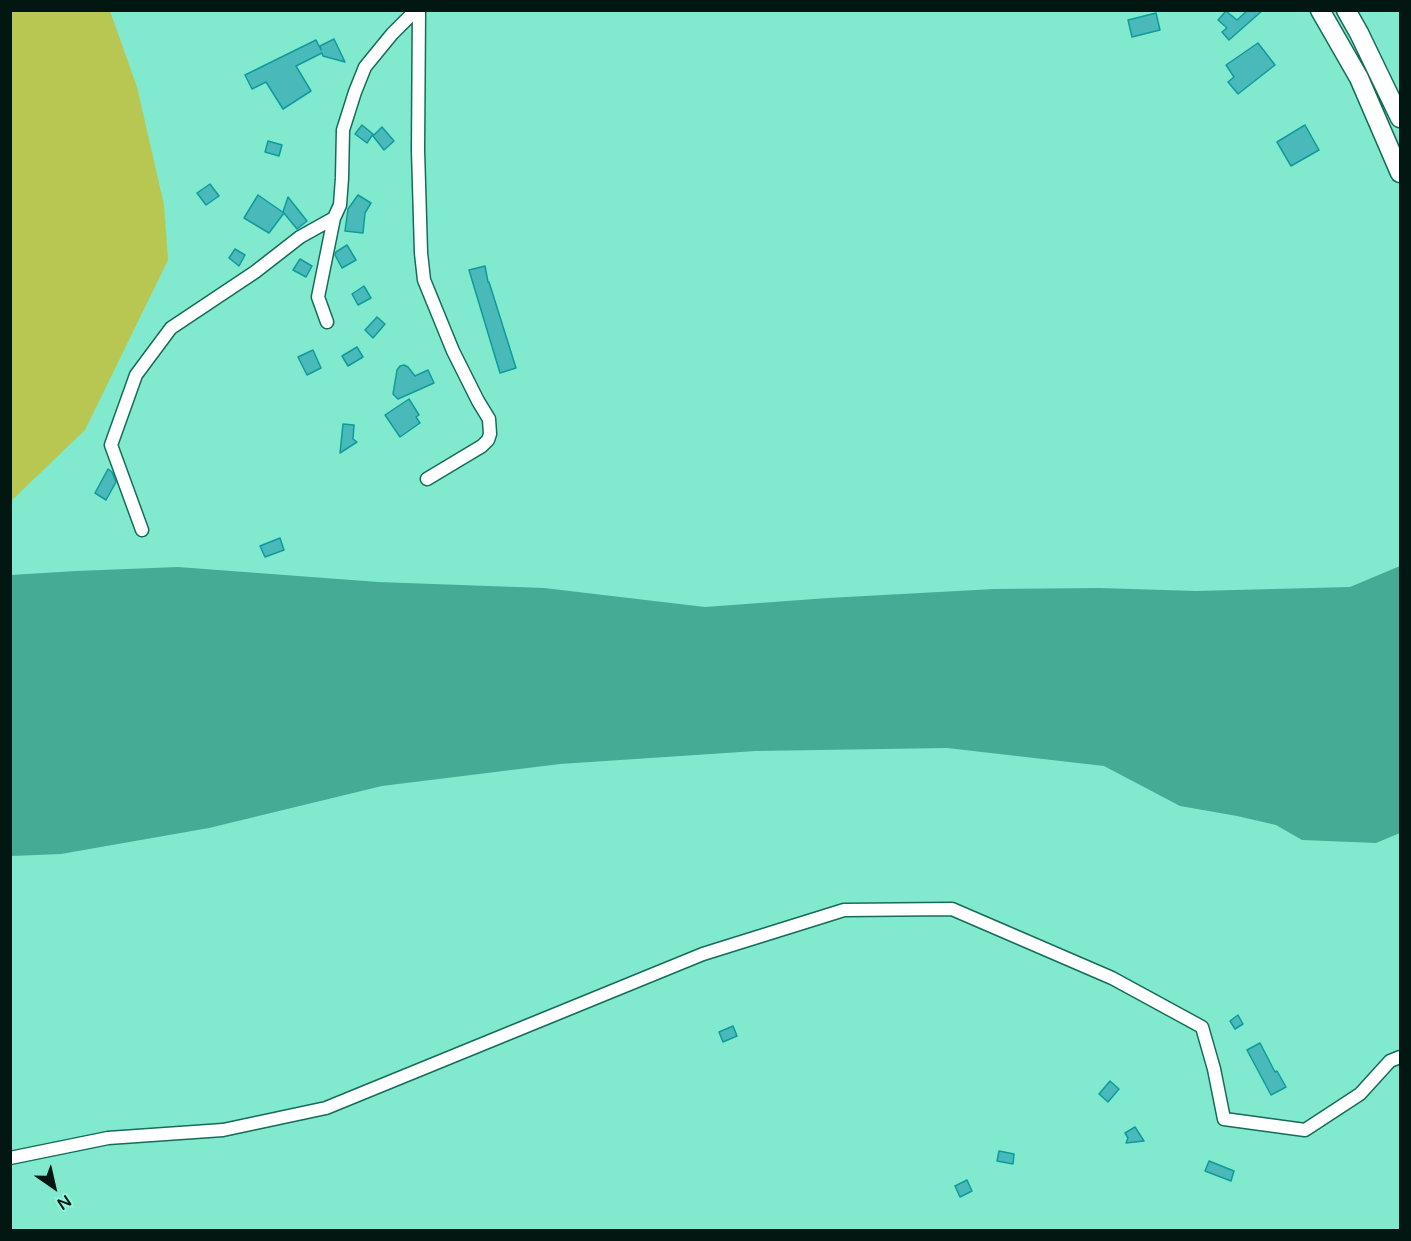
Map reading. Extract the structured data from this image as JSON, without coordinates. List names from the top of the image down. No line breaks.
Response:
{"north":"bottom right"}
